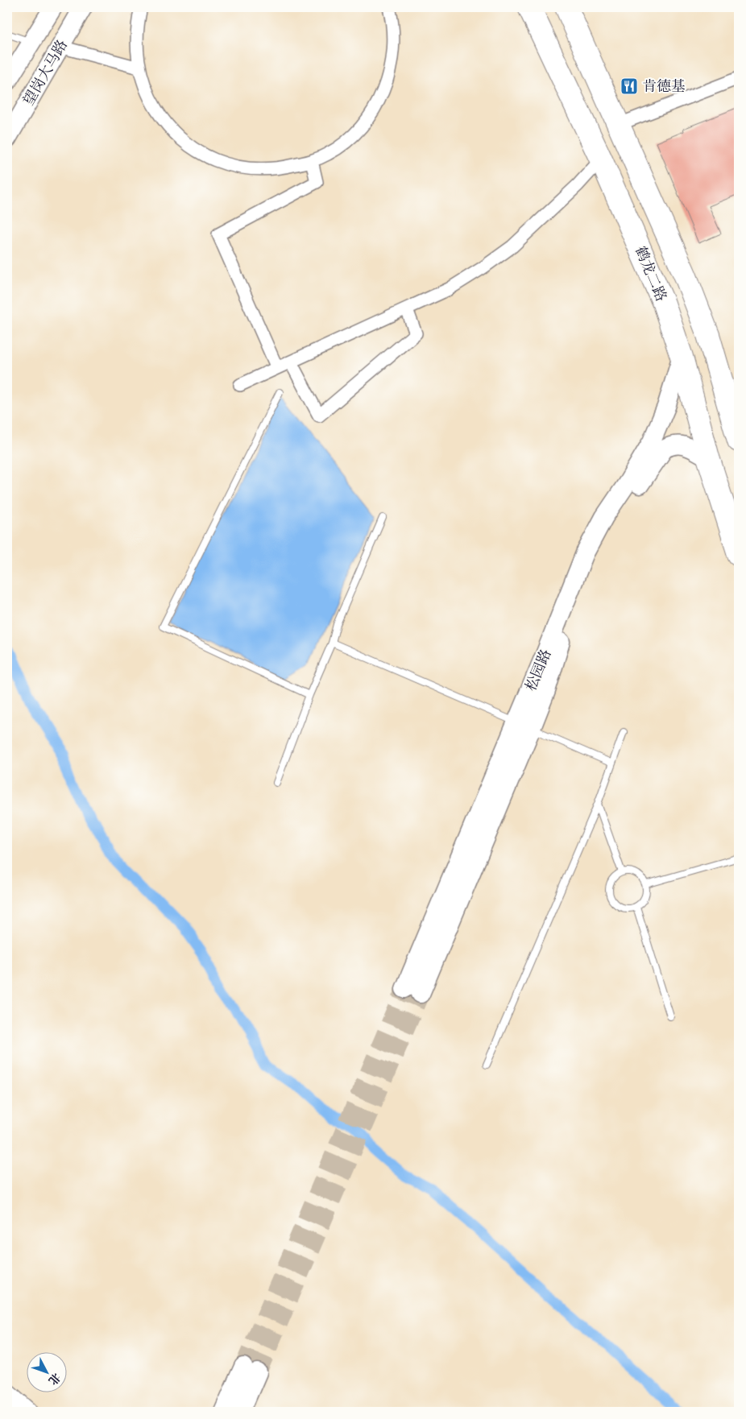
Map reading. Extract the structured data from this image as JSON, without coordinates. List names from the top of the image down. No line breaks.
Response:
{"streets":{"highway":["鹤龙二路"],"street":["望岗大马路","松园路"]},"crossings":[["鹤龙二路","松园路"]],"places":{"restaurant":["肯德基"]},"north":"bottom right"}
